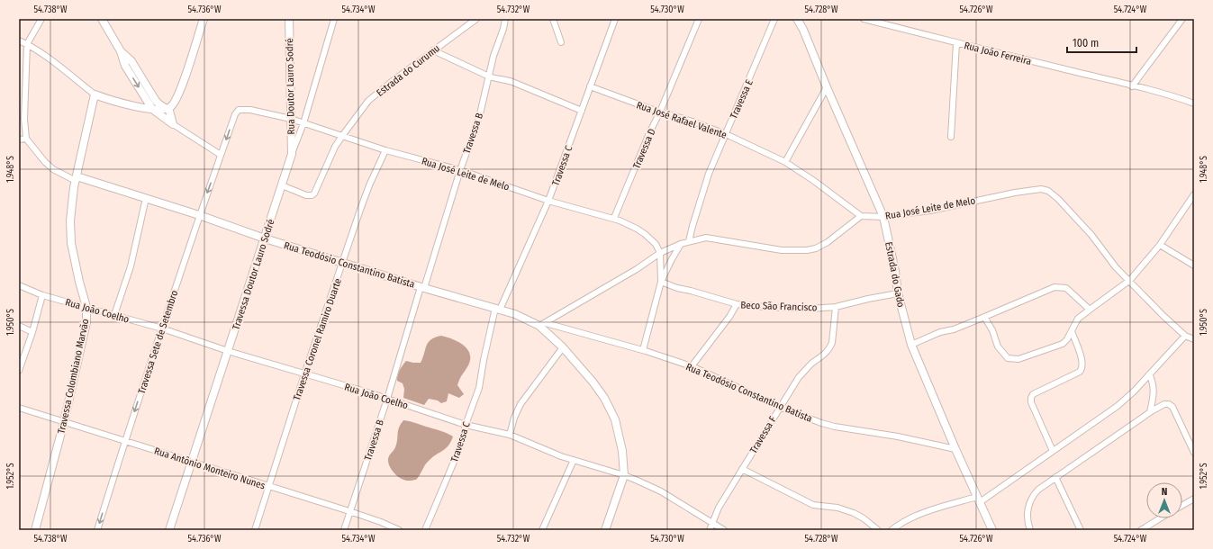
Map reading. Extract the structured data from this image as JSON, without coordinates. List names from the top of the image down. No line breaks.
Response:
{"streets":{"street":["Rua João Ferreira","Estrada do Curumu","Rua Doutor Lauro Sodré","Travessa E","Rua José Rafael Valente","Travessa B","Travessa D","Travessa C","Rua José Leite de Melo","Rua Teodósio Constantino Batista","Travessa Doutor Lauro Sodré","Estrada do Gado","Beco São Francisco","Rua João Coelho","Travessa Coronel Ramiro Duarte","Travessa Sete de Setembro","Travessa Colombiano Marvão","Travessa F","Rua Antônio Monteiro Nunes"]},"crossings":[["Estrada do Curumu","Rua José Leite de Melo"],["Estrada do Curumu","Travessa Doutor Lauro Sodré"],["Rua Doutor Lauro Sodré","Rua José Leite de Melo"],["Rua Doutor Lauro Sodré","Travessa Doutor Lauro Sodré"],["Travessa E","Rua José Rafael Valente"],["Rua José Rafael Valente","Travessa D"],["Rua José Rafael Valente","Travessa C"],["Rua José Rafael Valente","Rua José Leite de Melo"],["Travessa B","Rua José Leite de Melo"],["Travessa B","Rua Teodósio Constantino Batista"],["Travessa B","Rua João Coelho"],["Travessa B","Rua Antônio Monteiro Nunes"],["Travessa D","Rua José Leite de Melo"],["Travessa C","Rua José Leite de Melo"],["Travessa C","Rua Teodósio Constantino Batista"],["Travessa C","Rua João Coelho"],["Rua José Leite de Melo","Travessa Doutor Lauro Sodré"],["Rua José Leite de Melo","Estrada do Gado"],["Rua José Leite de Melo","Travessa Coronel Ramiro Duarte"],["Rua José Leite de Melo","Travessa Sete de Setembro"],["Rua Teodósio Constantino Batista","Travessa Doutor Lauro Sodré"],["Rua Teodósio Constantino Batista","Estrada do Gado"],["Rua Teodósio Constantino Batista","Travessa Coronel Ramiro Duarte"],["Rua Teodósio Constantino Batista","Travessa Sete de Setembro"],["Rua Teodósio Constantino Batista","Travessa Colombiano Marvão"],["Rua Teodósio Constantino Batista","Travessa F"],["Travessa Doutor Lauro Sodré","Rua João Coelho"],["Travessa Doutor Lauro Sodré","Rua Antônio Monteiro Nunes"],["Estrada do Gado","Beco São Francisco"],["Beco São Francisco","Travessa F"],["Rua João Coelho","Travessa Coronel Ramiro Duarte"],["Rua João Coelho","Travessa Sete de Setembro"],["Rua João Coelho","Travessa Colombiano Marvão"],["Rua João Coelho","Travessa F"],["Travessa Coronel Ramiro Duarte","Rua Antônio Monteiro Nunes"],["Travessa Sete de Setembro","Rua Antônio Monteiro Nunes"],["Travessa Colombiano Marvão","Rua Antônio Monteiro Nunes"]],"one_way":["Travessa Sete de Setembro"],"scale_bar":"100 m","north":"top","coordinates":["54.738°W","54.736°W","54.734°W","54.732°W","54.730°W","54.728°W","54.726°W","54.724°W","1.948°S","1.950°S","1.952°S"]}
